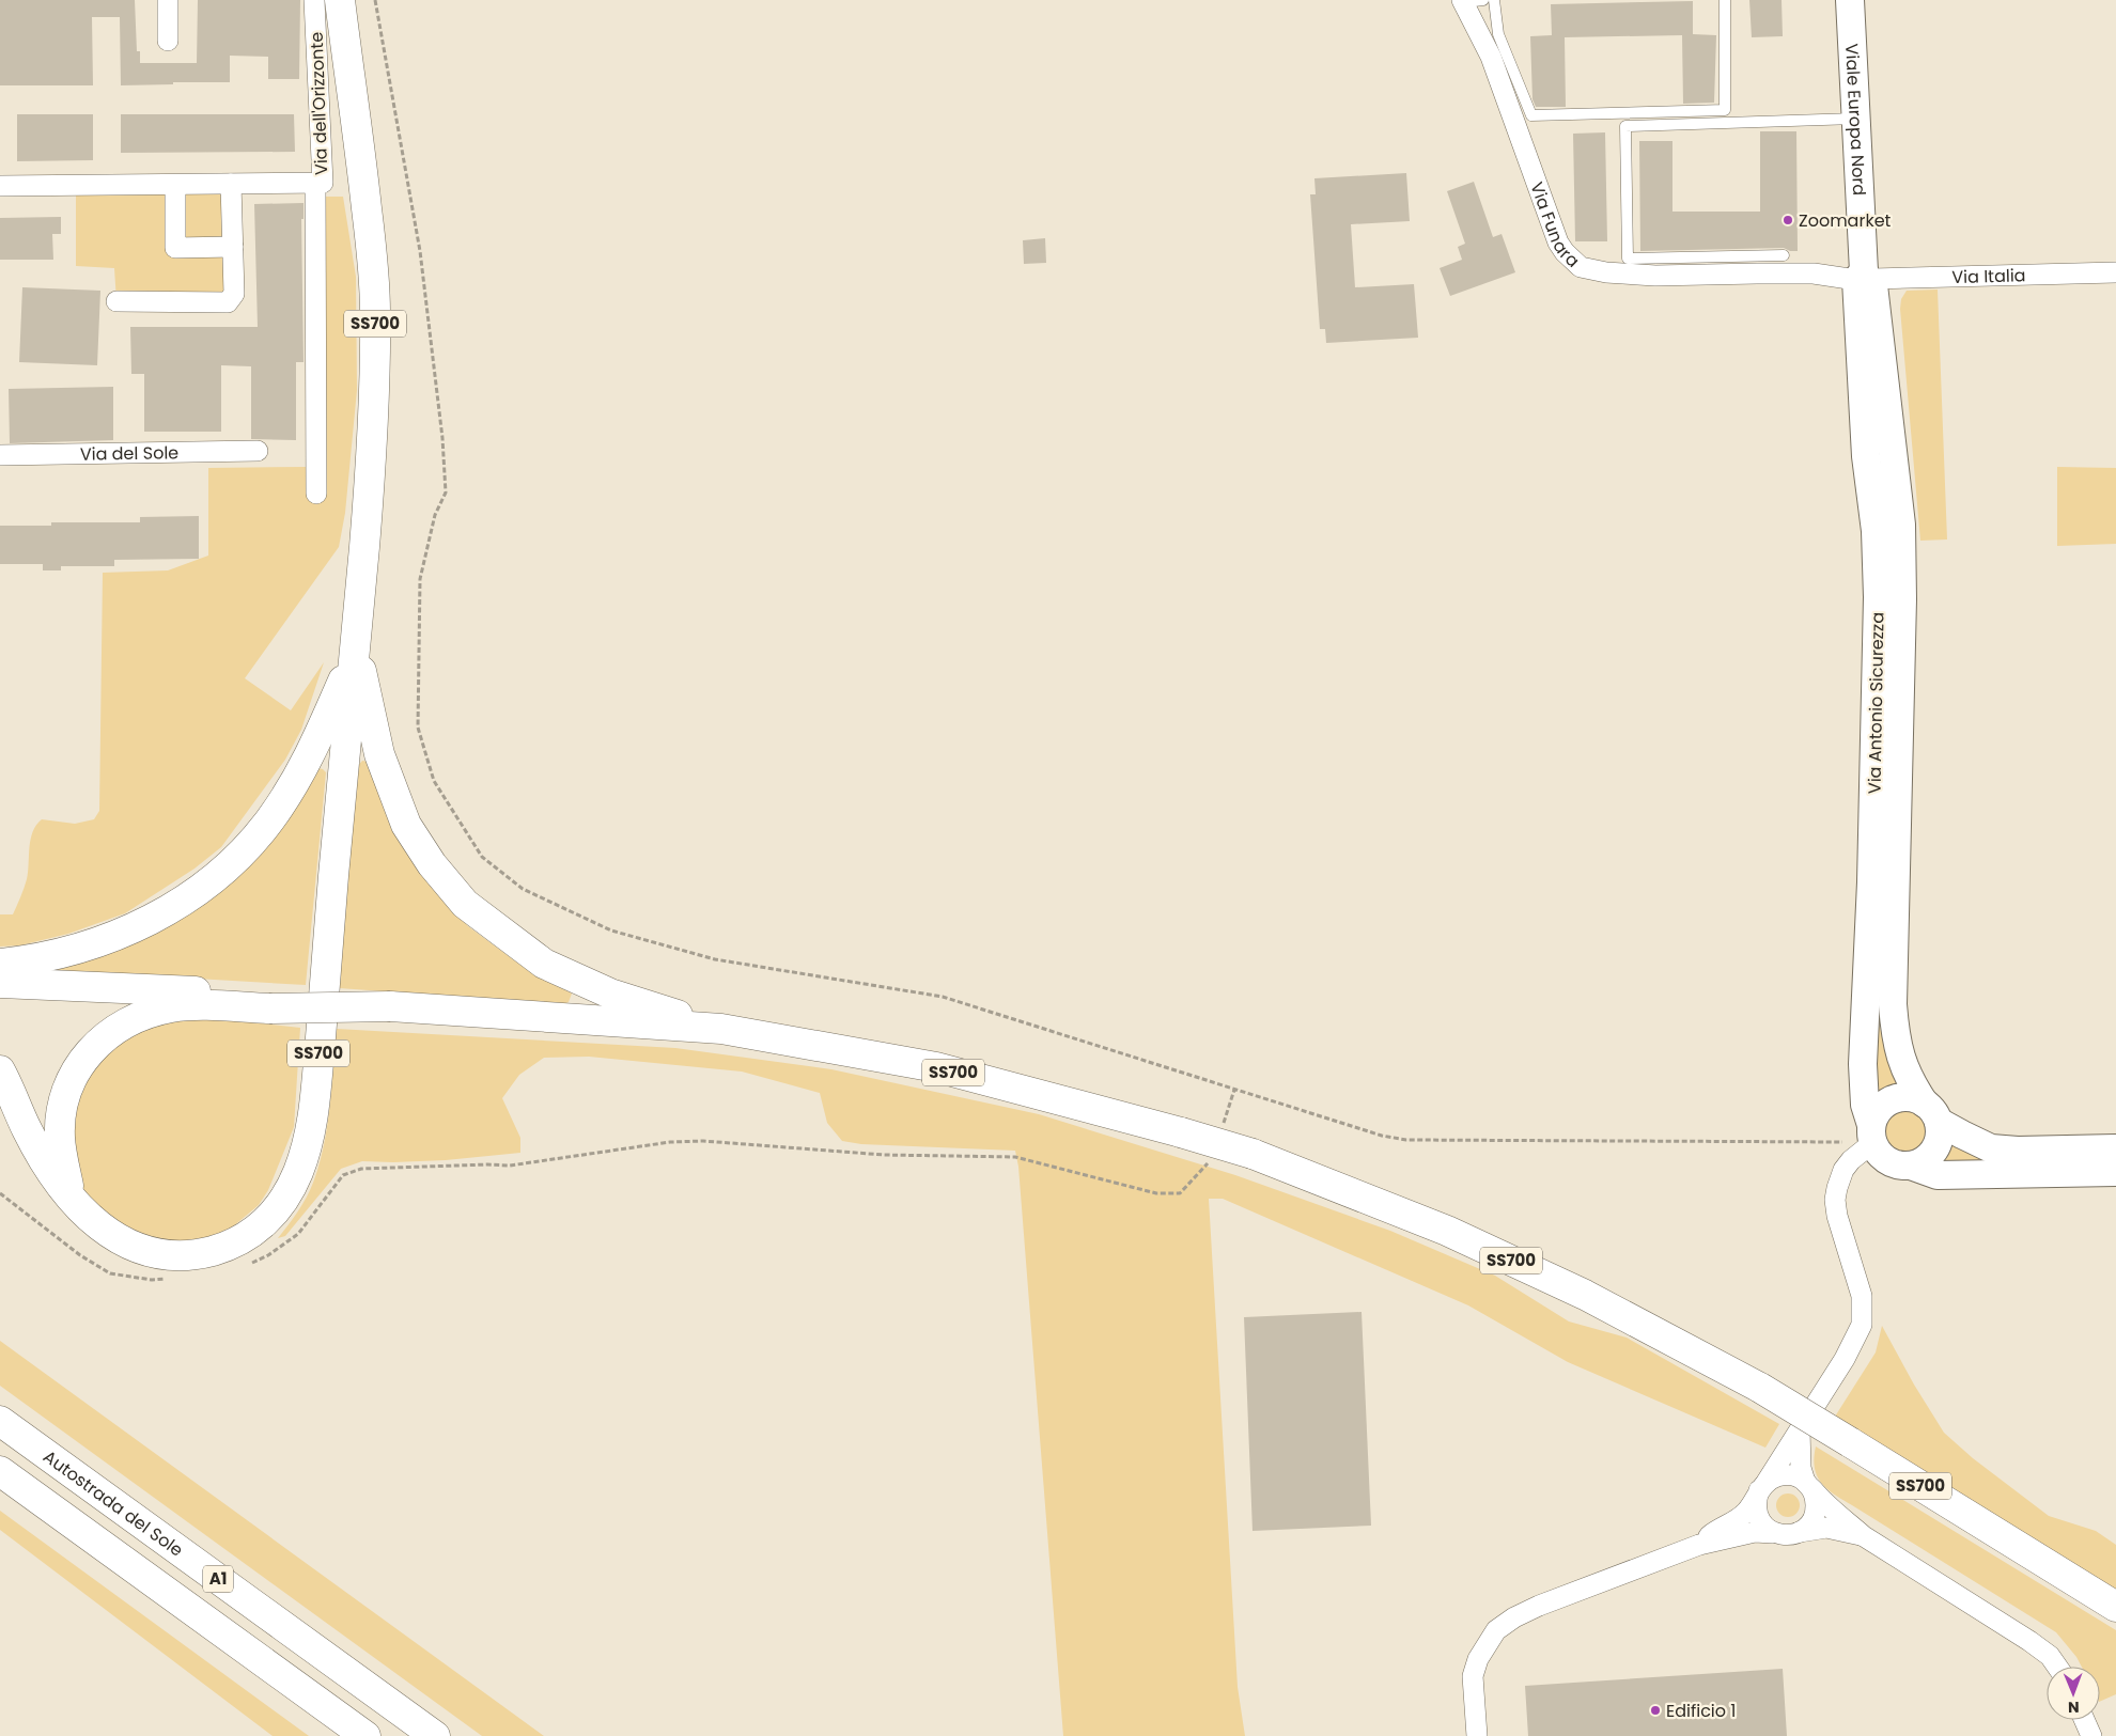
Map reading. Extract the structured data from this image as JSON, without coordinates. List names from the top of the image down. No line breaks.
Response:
{"streets":{"highway":["SS700","Autostrada del Sole","A1"],"street":["Via dell'Orizzonte","Viale Europa Nord","Via Funara","Via Italia","Via del Sole","Via Antonio Sicurezza"]},"crossings":[["Viale Europa Nord","Via Funara"],["Viale Europa Nord","Via Italia"],["Viale Europa Nord","Via Antonio Sicurezza"],["Via Funara","Via Italia"],["Via Funara","Via Antonio Sicurezza"],["Via Italia","Via Antonio Sicurezza"]],"places":["Zoomarket","Edificio 1"],"north":"bottom"}
